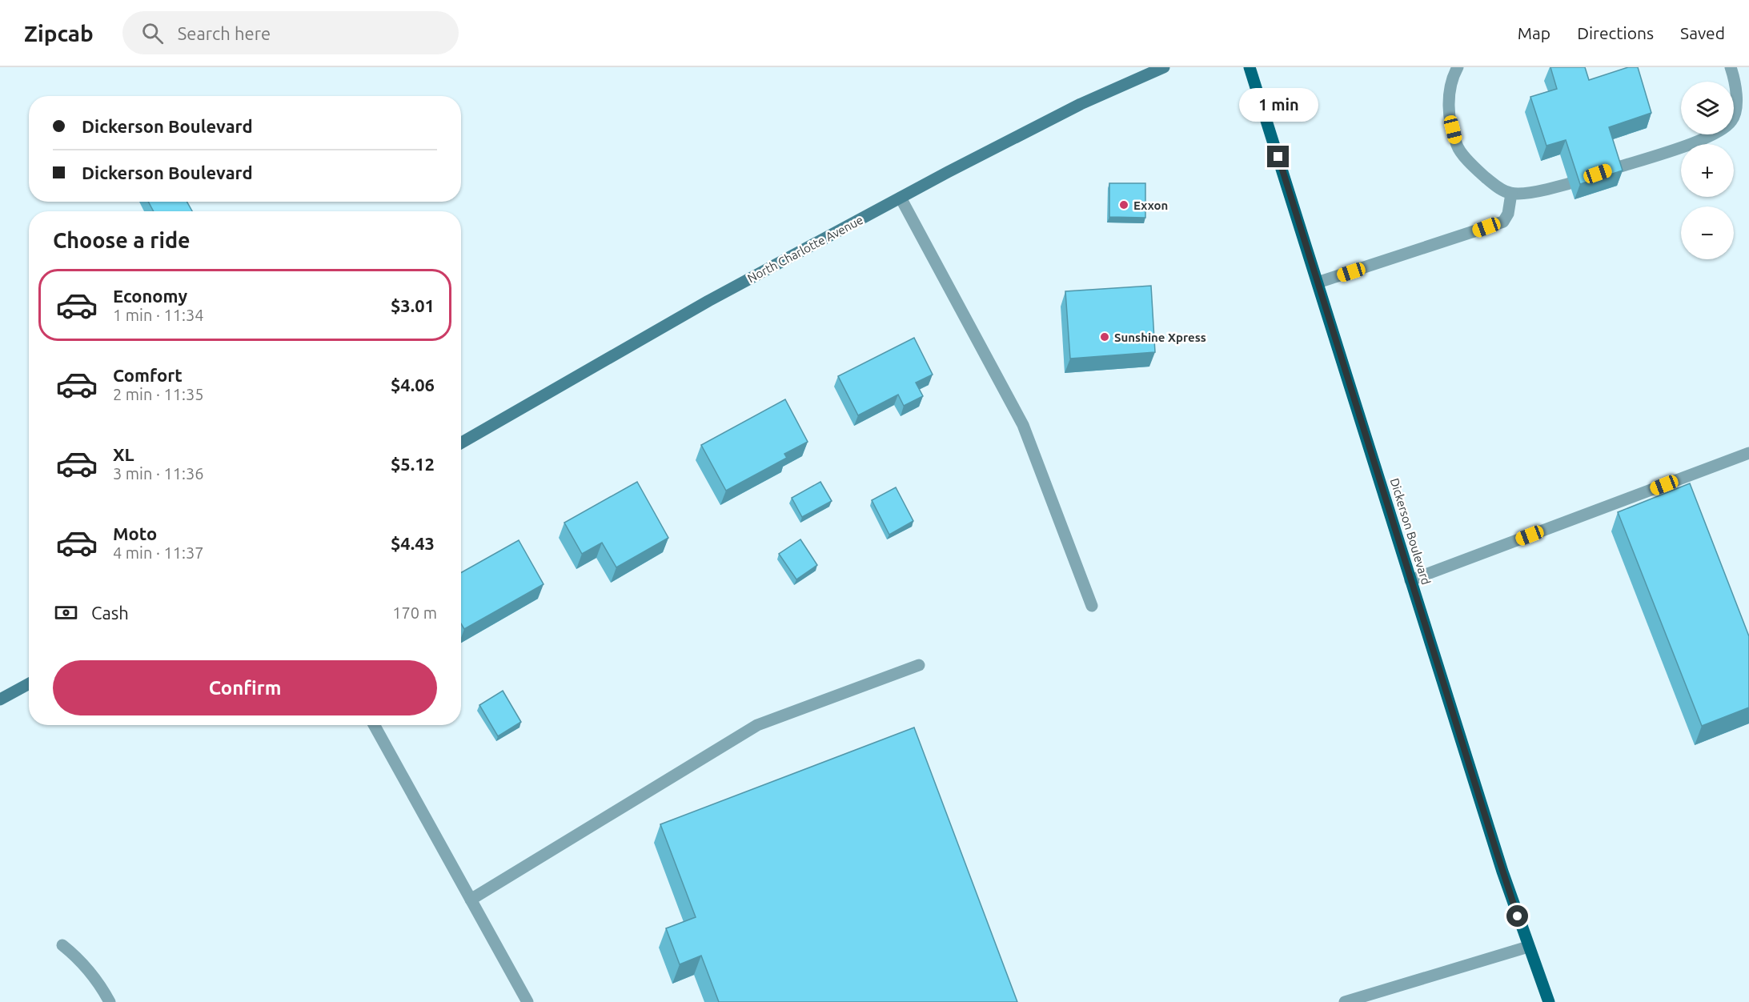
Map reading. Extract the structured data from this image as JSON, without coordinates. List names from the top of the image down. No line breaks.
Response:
{"streets":{"main road":["North Charlotte Avenue","Dickerson Boulevard"]},"places":["Exxon","Sunshine Xpress"],"page":{"header":"Zipcab","search":"Search here","nav":["Map","Directions","Saved"],"map_buttons":["+","−"],"bubble":"1 min","banner":["Dickerson Boulevard","Dickerson Boulevard"],"heading":"Choose a ride","list":[{"name":"Economy","note":"1 min · 11:34","value":"$3.01"},{"name":"Comfort","note":"2 min · 11:35","value":"$4.06"},{"name":"XL","note":"3 min · 11:36","value":"$5.12"},{"name":"Moto","note":"4 min · 11:37","value":"$4.43"}],"pay":["Cash","170 m"],"buttons":"Confirm"}}
